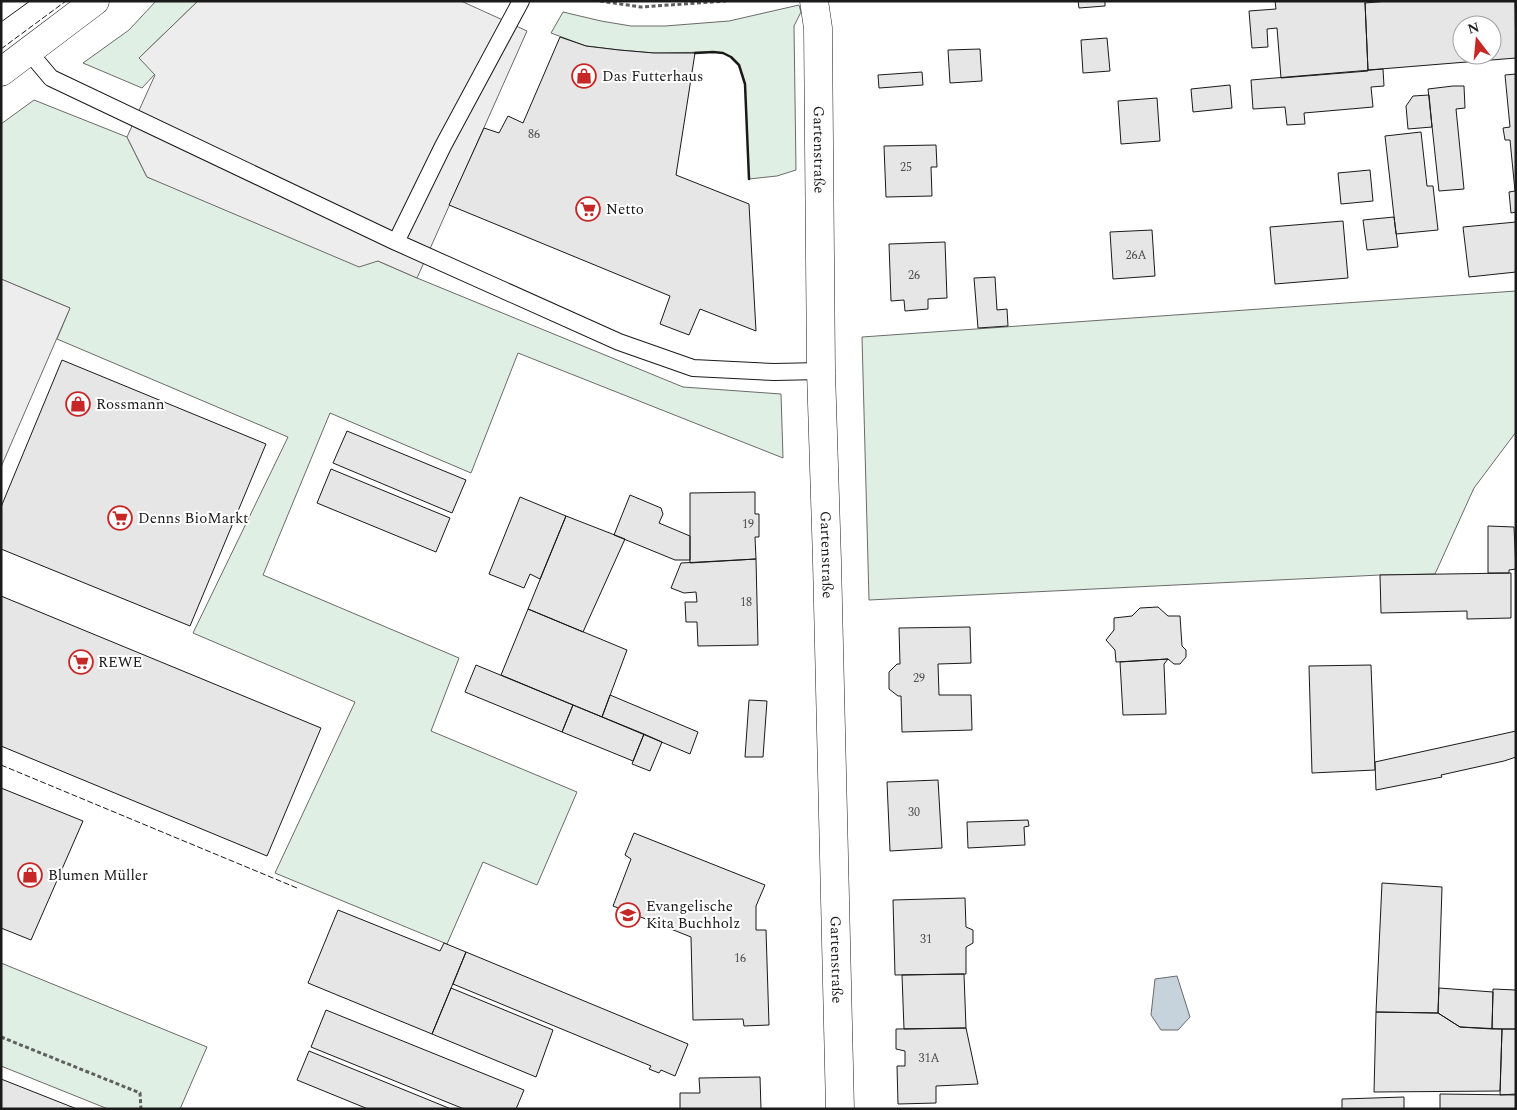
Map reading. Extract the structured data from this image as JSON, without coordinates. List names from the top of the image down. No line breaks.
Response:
{"streets":{"street":["Gartenstraße"]},"places":{"shop":["Das Futterhaus","Rossmann","Blumen Müller"],"supermarket":["Netto","Denns BioMarkt","REWE"],"school or university":["Evangelische Kita Buchholz"]},"house_numbers":["86","25","26A","26","19","18","29","30","31","16","31A"],"north":"top"}
